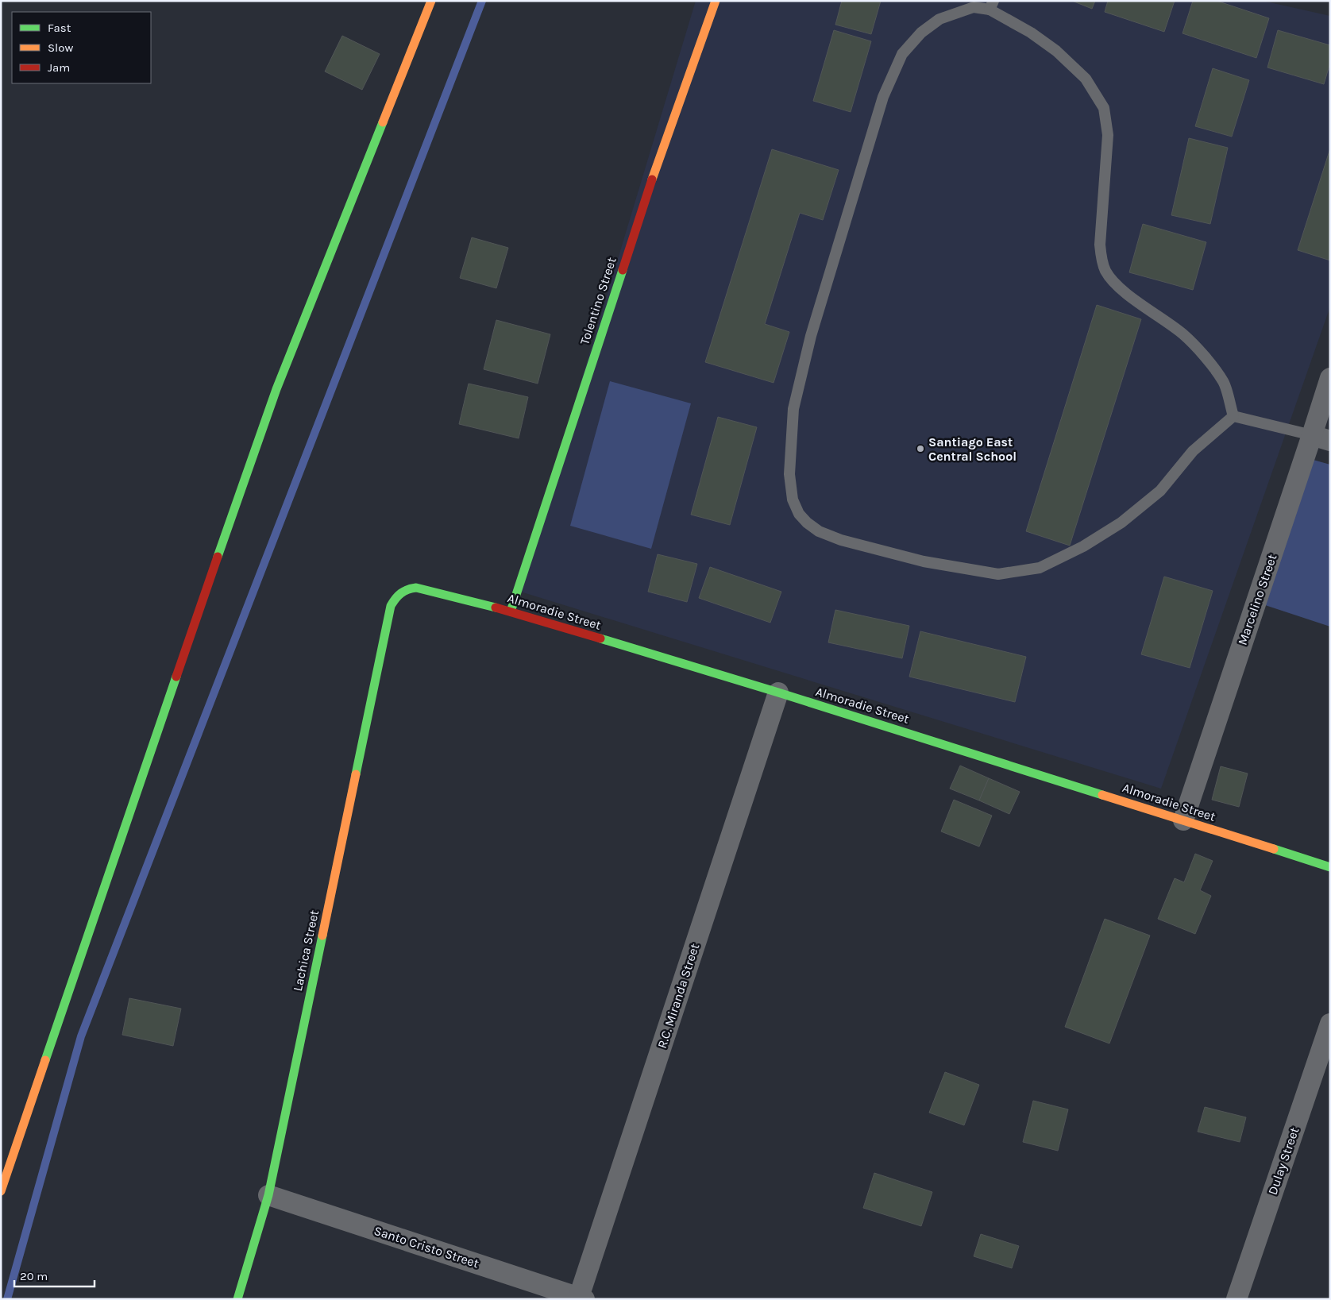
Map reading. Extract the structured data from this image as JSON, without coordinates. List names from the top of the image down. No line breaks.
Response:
{"streets":{"street":["Tolentino Street","Marcelino Street","Almoradie Street","Lachica Street","R.C. Miranda Street","Dulay Street","Santo Cristo Street"]},"crossings":[["Tolentino Street","Almoradie Street"],["Marcelino Street","Almoradie Street"],["Almoradie Street","Lachica Street"],["Almoradie Street","R.C. Miranda Street"],["Lachica Street","Santo Cristo Street"],["R.C. Miranda Street","Santo Cristo Street"]],"places":["Santiago East Central School"],"legend":["Fast","Slow","Jam"],"scale_bar":"20 m"}
